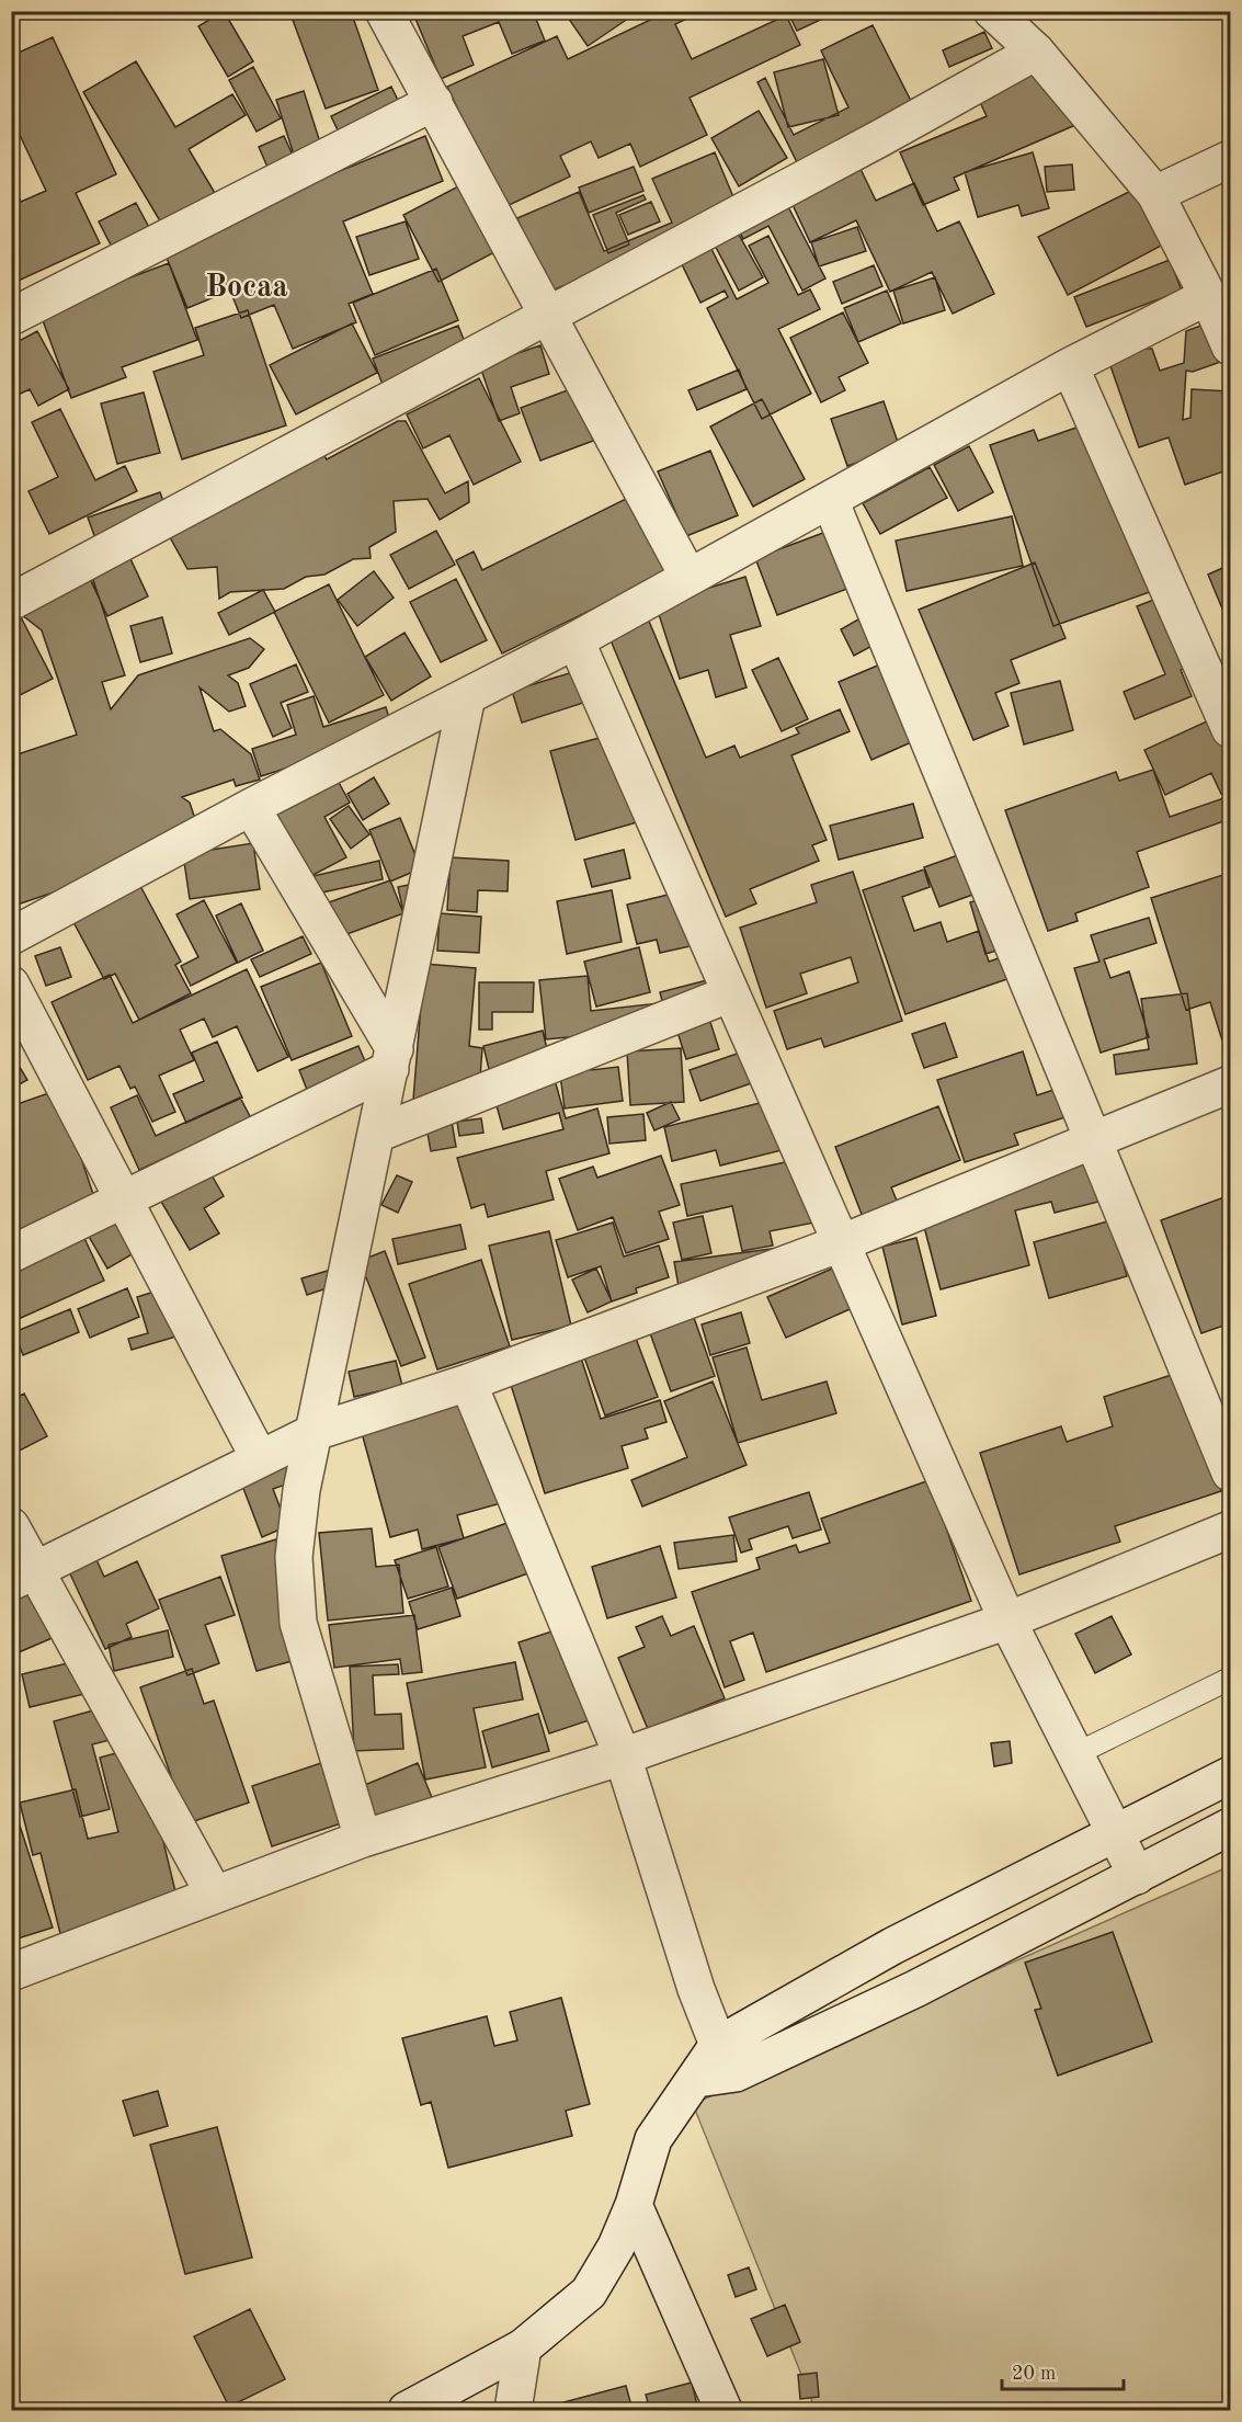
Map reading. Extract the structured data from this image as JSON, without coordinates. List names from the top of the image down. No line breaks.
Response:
{"districts":["Bocaa"],"scale_bar":"20 m"}
